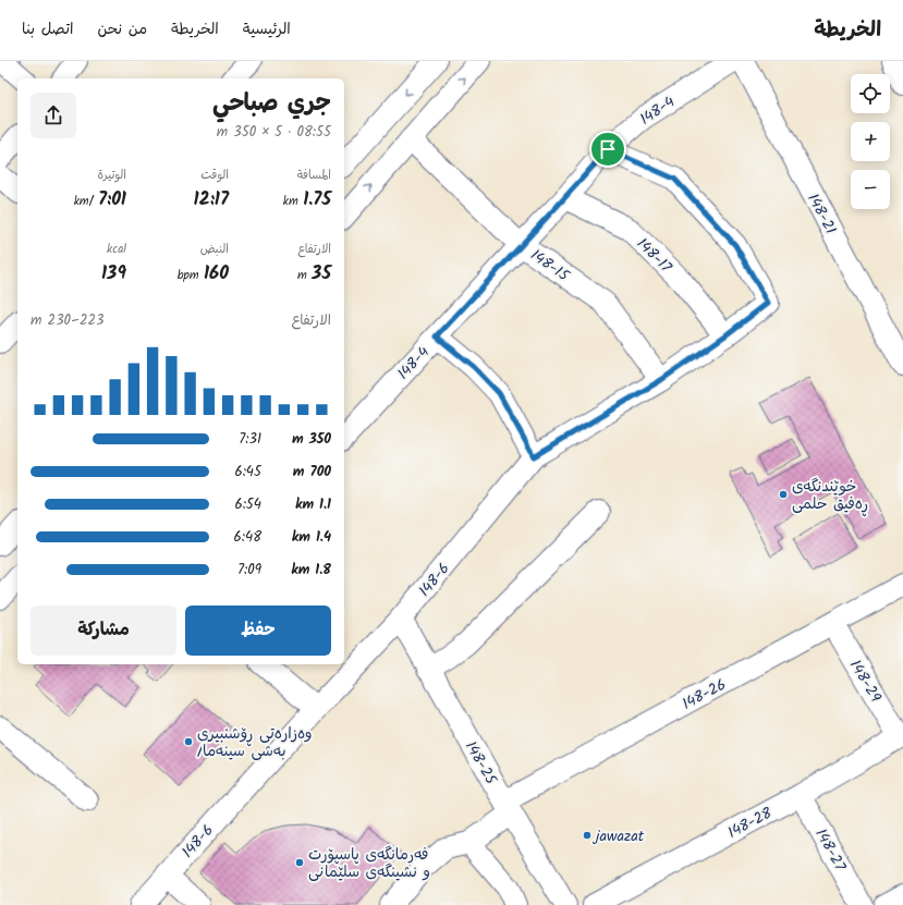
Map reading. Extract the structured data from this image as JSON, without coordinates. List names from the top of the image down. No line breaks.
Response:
{"streets":{"street":["148-4","148-21","148-17","148-15","148-6","148-29","148-26","148-25","148-28","148-27"]},"crossings":[["148-4","148-17"],["148-4","148-15"],["148-4","148-6"],["148-17","148-6"],["148-15","148-6"],["148-6","148-25"],["148-29","148-26"],["148-29","148-28"],["148-26","148-25"],["148-28","148-27"]],"places":["خوێندنگەی ڕەفیق حلمی","وە‌زارە‌تی ڕۆشنبیری /بە‌شی سینە‌ما","jawazat","فەرمانگەی پاسپۆرت و نشینگەی سلێمانی"],"page":{"header":"الخريطة","nav":["الرئيسية","الخريطة","من نحن","اتصل بنا"],"map_buttons":["+","−"],"heading":["جري صباحي","08:55 · 5 × 350 m"],"stats":[["المسافة","1.75 km"],["الوقت","12:17"],["الوتيرة","7:01 /km"],["الارتفاع","35 m"],["النبض","160 bpm"],["kcal","139"]],"chart":["الارتفاع","223–230 m"],"list":[{"name":"350 m","note":"7:31"},{"name":"700 m","note":"6:45"},{"name":"1.1 km","note":"6:54"},{"name":"1.4 km","note":"6:48"},{"name":"1.8 km","note":"7:09"}],"buttons":["حفظ","مشاركة"]}}
